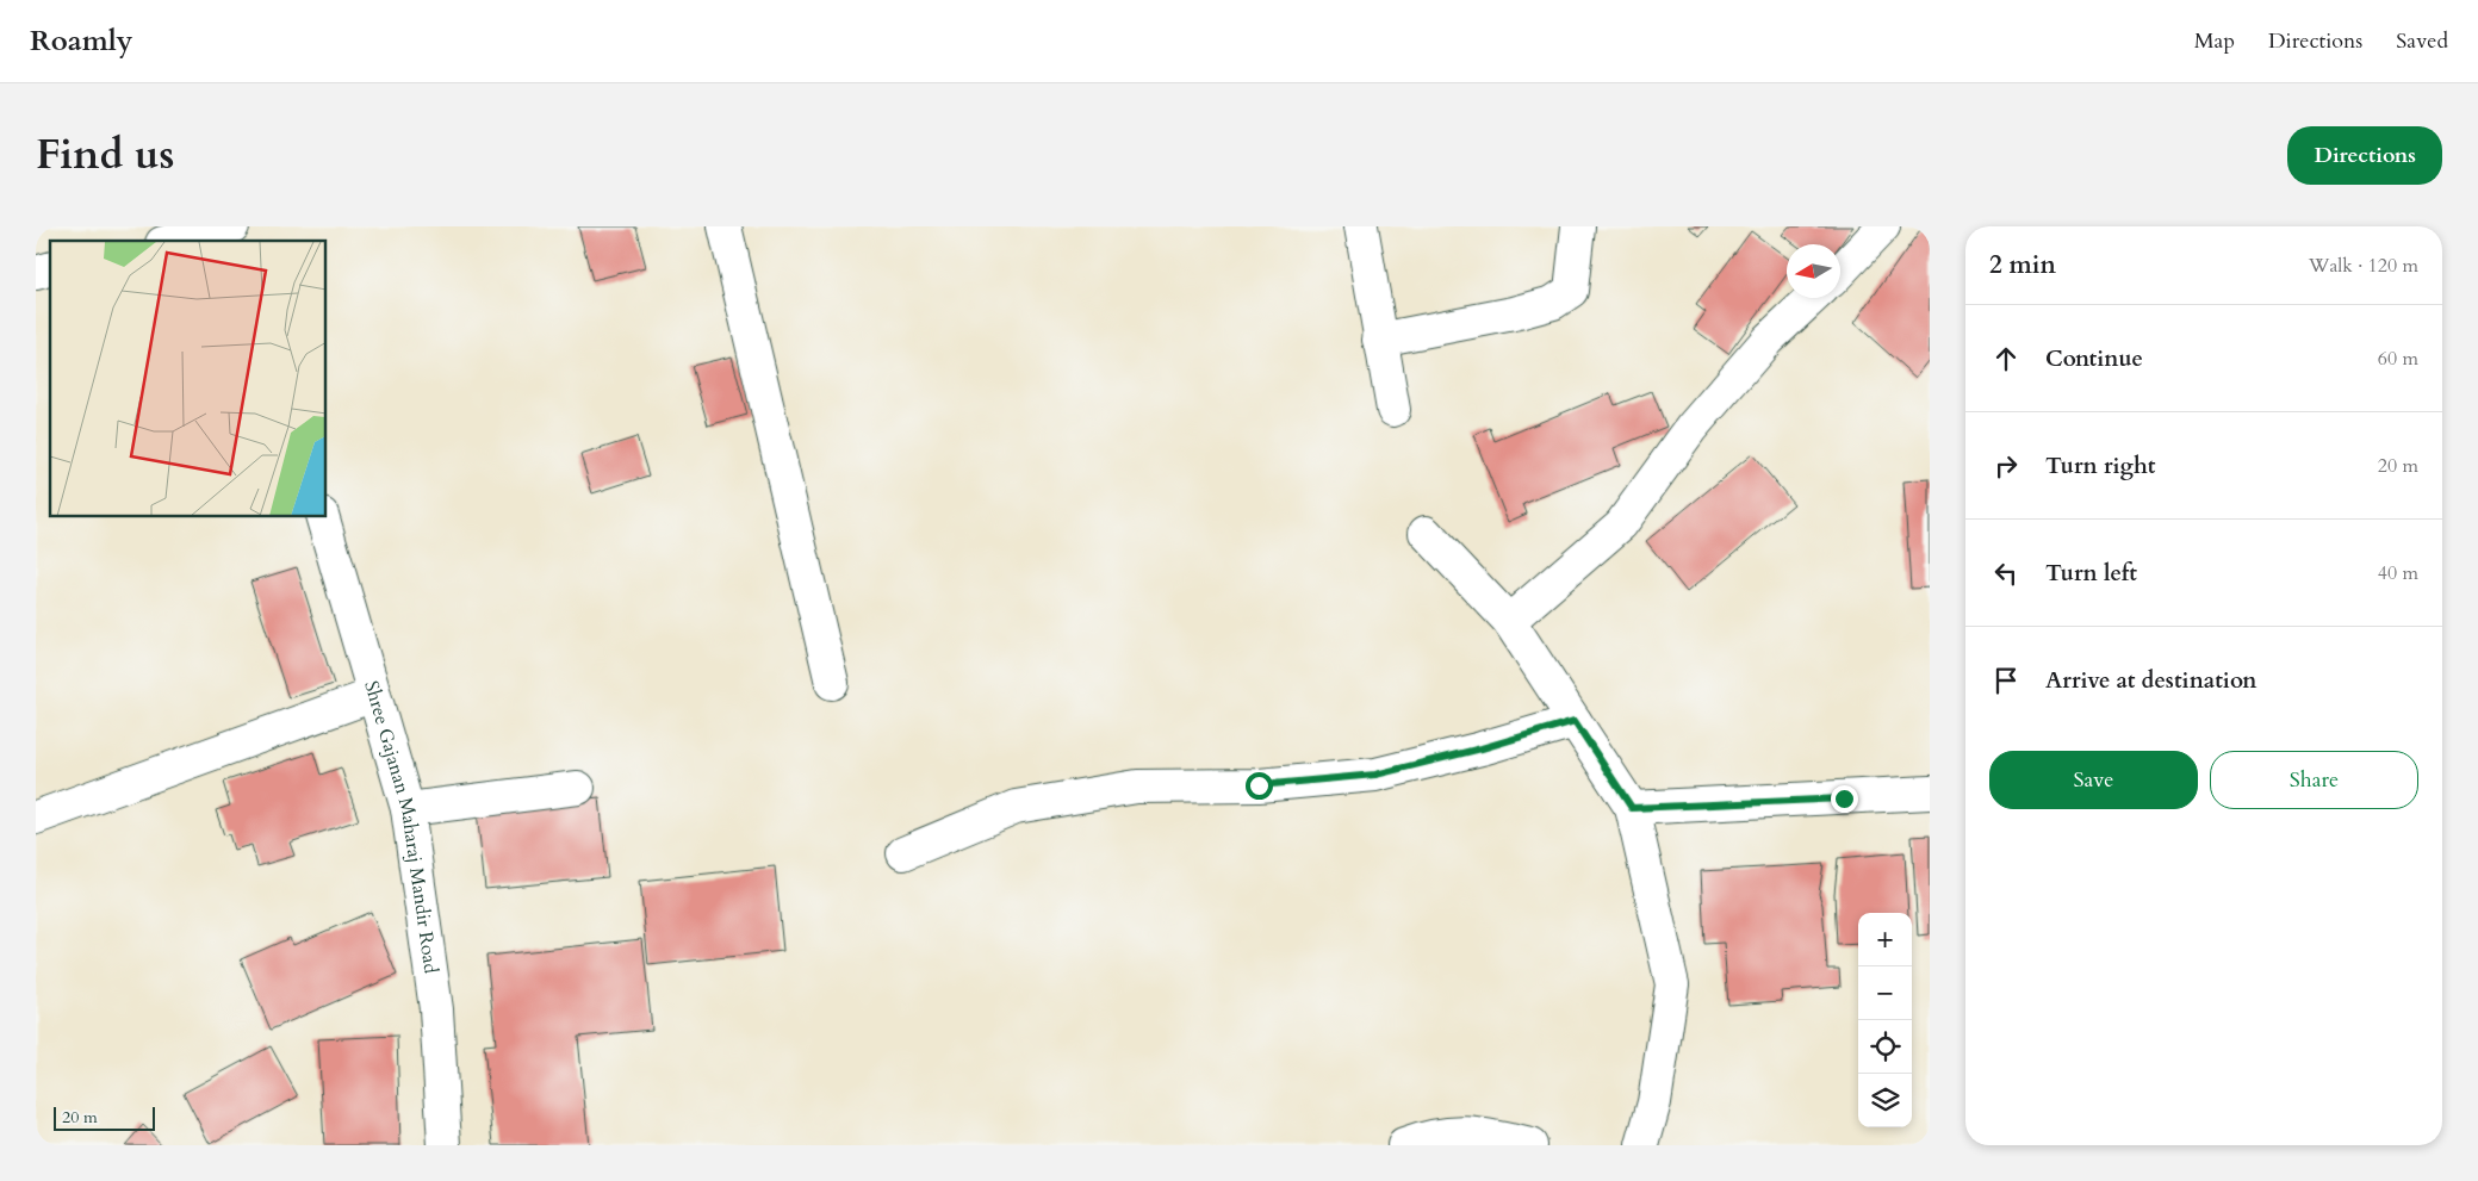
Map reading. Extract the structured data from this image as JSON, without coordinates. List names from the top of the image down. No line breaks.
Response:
{"streets":{"street":["Shree Gajanan Maharaj Mandir Road"]},"scale_bar":"20 m","north":"left","page":{"header":"Roamly","nav":["Map","Directions","Saved"],"title":"Find us","buttons":["Directions",["Save","Share"]],"heading":["2 min","Walk · 120 m"],"list":[["Continue","60 m"],["Turn right","20 m"],["Turn left","40 m"],"Arrive at destination"],"map_buttons":["+","−"],"scale":"20 m"}}
